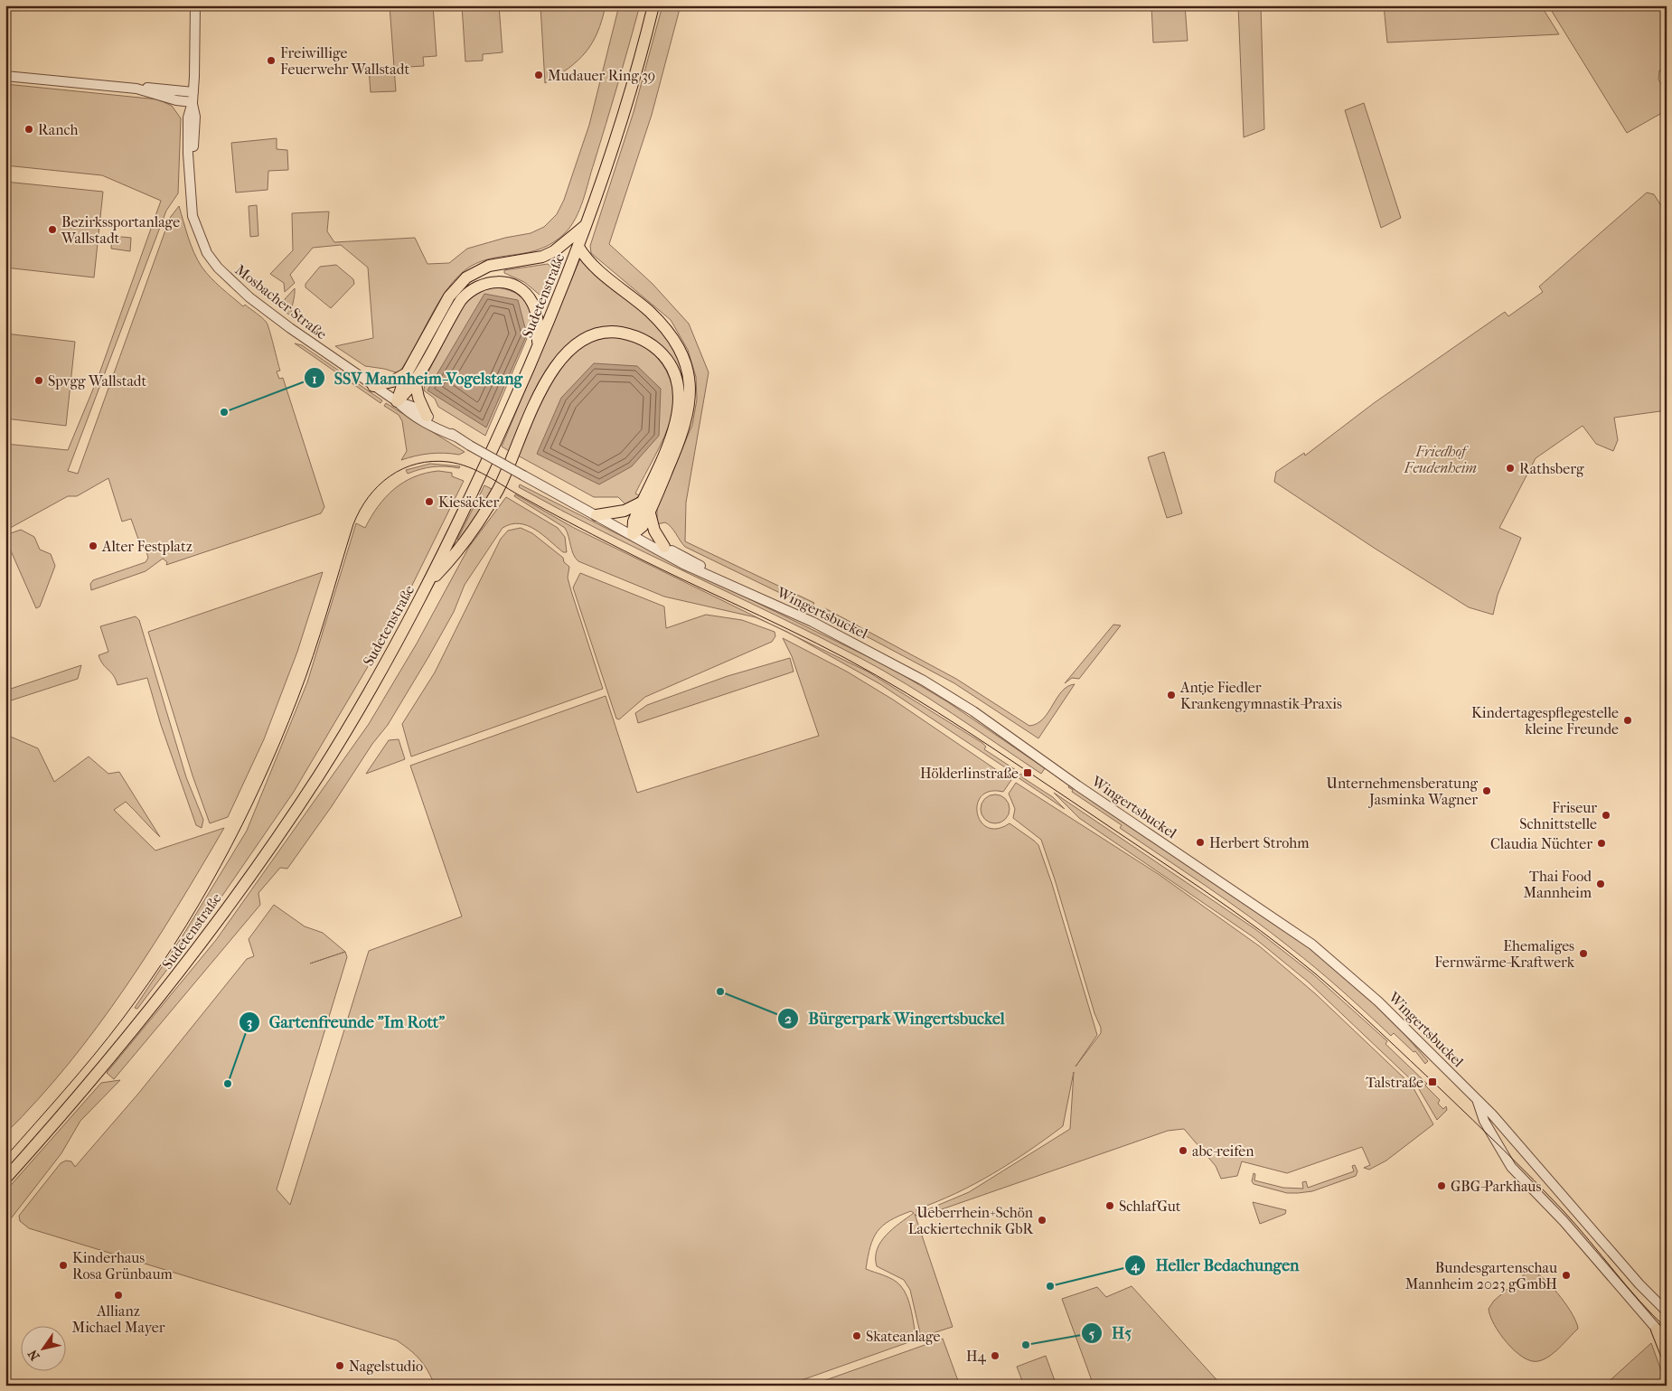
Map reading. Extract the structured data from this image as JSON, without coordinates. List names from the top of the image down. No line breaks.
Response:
{"streets":{"main road":["Sudetenstraße"],"street":["Mosbacher Straße","Wingertsbuckel"]},"crossings":[["Mosbacher Straße","Wingertsbuckel"]],"parks":["Friedhof Feudenheim"],"places":{"other":["Freiwillige Feuerwehr Wallstadt","Mudauer Ring 39","Ranch","Bezirkssportanlage Wallstadt","Spvgg Wallstadt","SSV Mannheim-Vogelstang","Rathsberg","Kiesäcker","Alter Festplatz","Antje Fiedler Krankengymnastik-Praxis","Kindertagespflegestelle kleine Freunde","Unternehmensberatung Jasminka Wagner","Friseur Schnittstelle","Herbert Strohm","Claudia Nüchter","Thai Food Mannheim","Ehemaliges Fernwärme-Kraftwerk","Bürgerpark Wingertsbuckel","Gartenfreunde \"Im Rott\"","abc-reifen","GBG-Parkhaus","SchlafGut","Ueberrhein+Schön Lackiertechnik GbR","Kinderhaus Rosa Grünbaum","Bundesgartenschau Mannheim 2023 gGmbH","Heller Bedachungen","Allianz Michael Mayer","Skateanlage","H5","H4","Nagelstudio"],"transit":["Hölderlinstraße","Talstraße"]},"north":"bottom left"}
